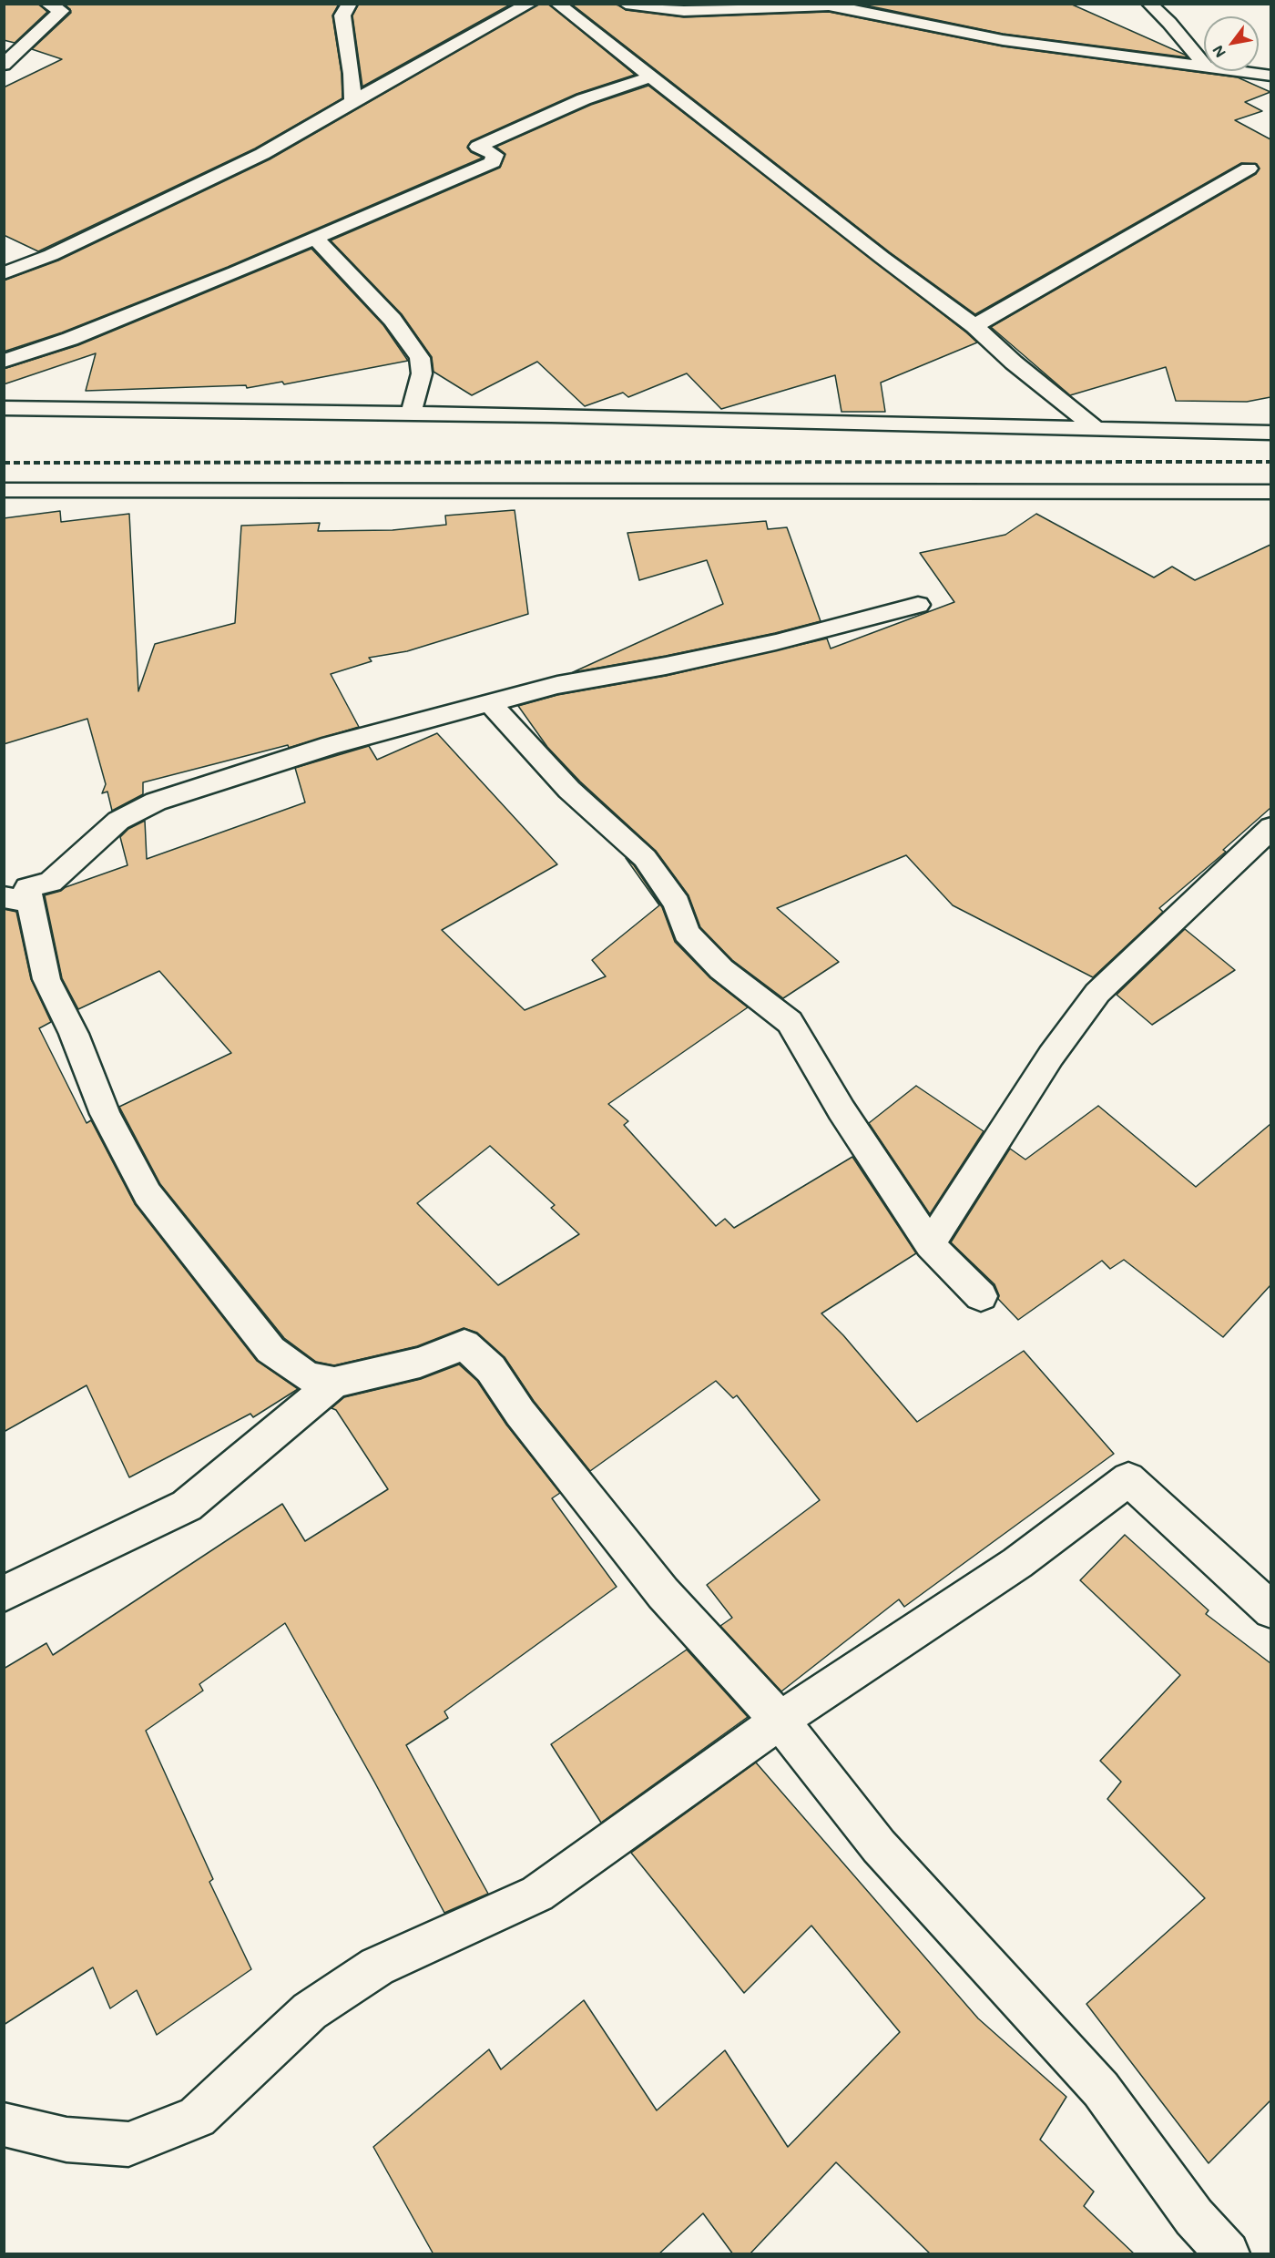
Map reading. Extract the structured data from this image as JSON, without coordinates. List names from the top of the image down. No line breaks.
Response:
{"north":"bottom left"}
